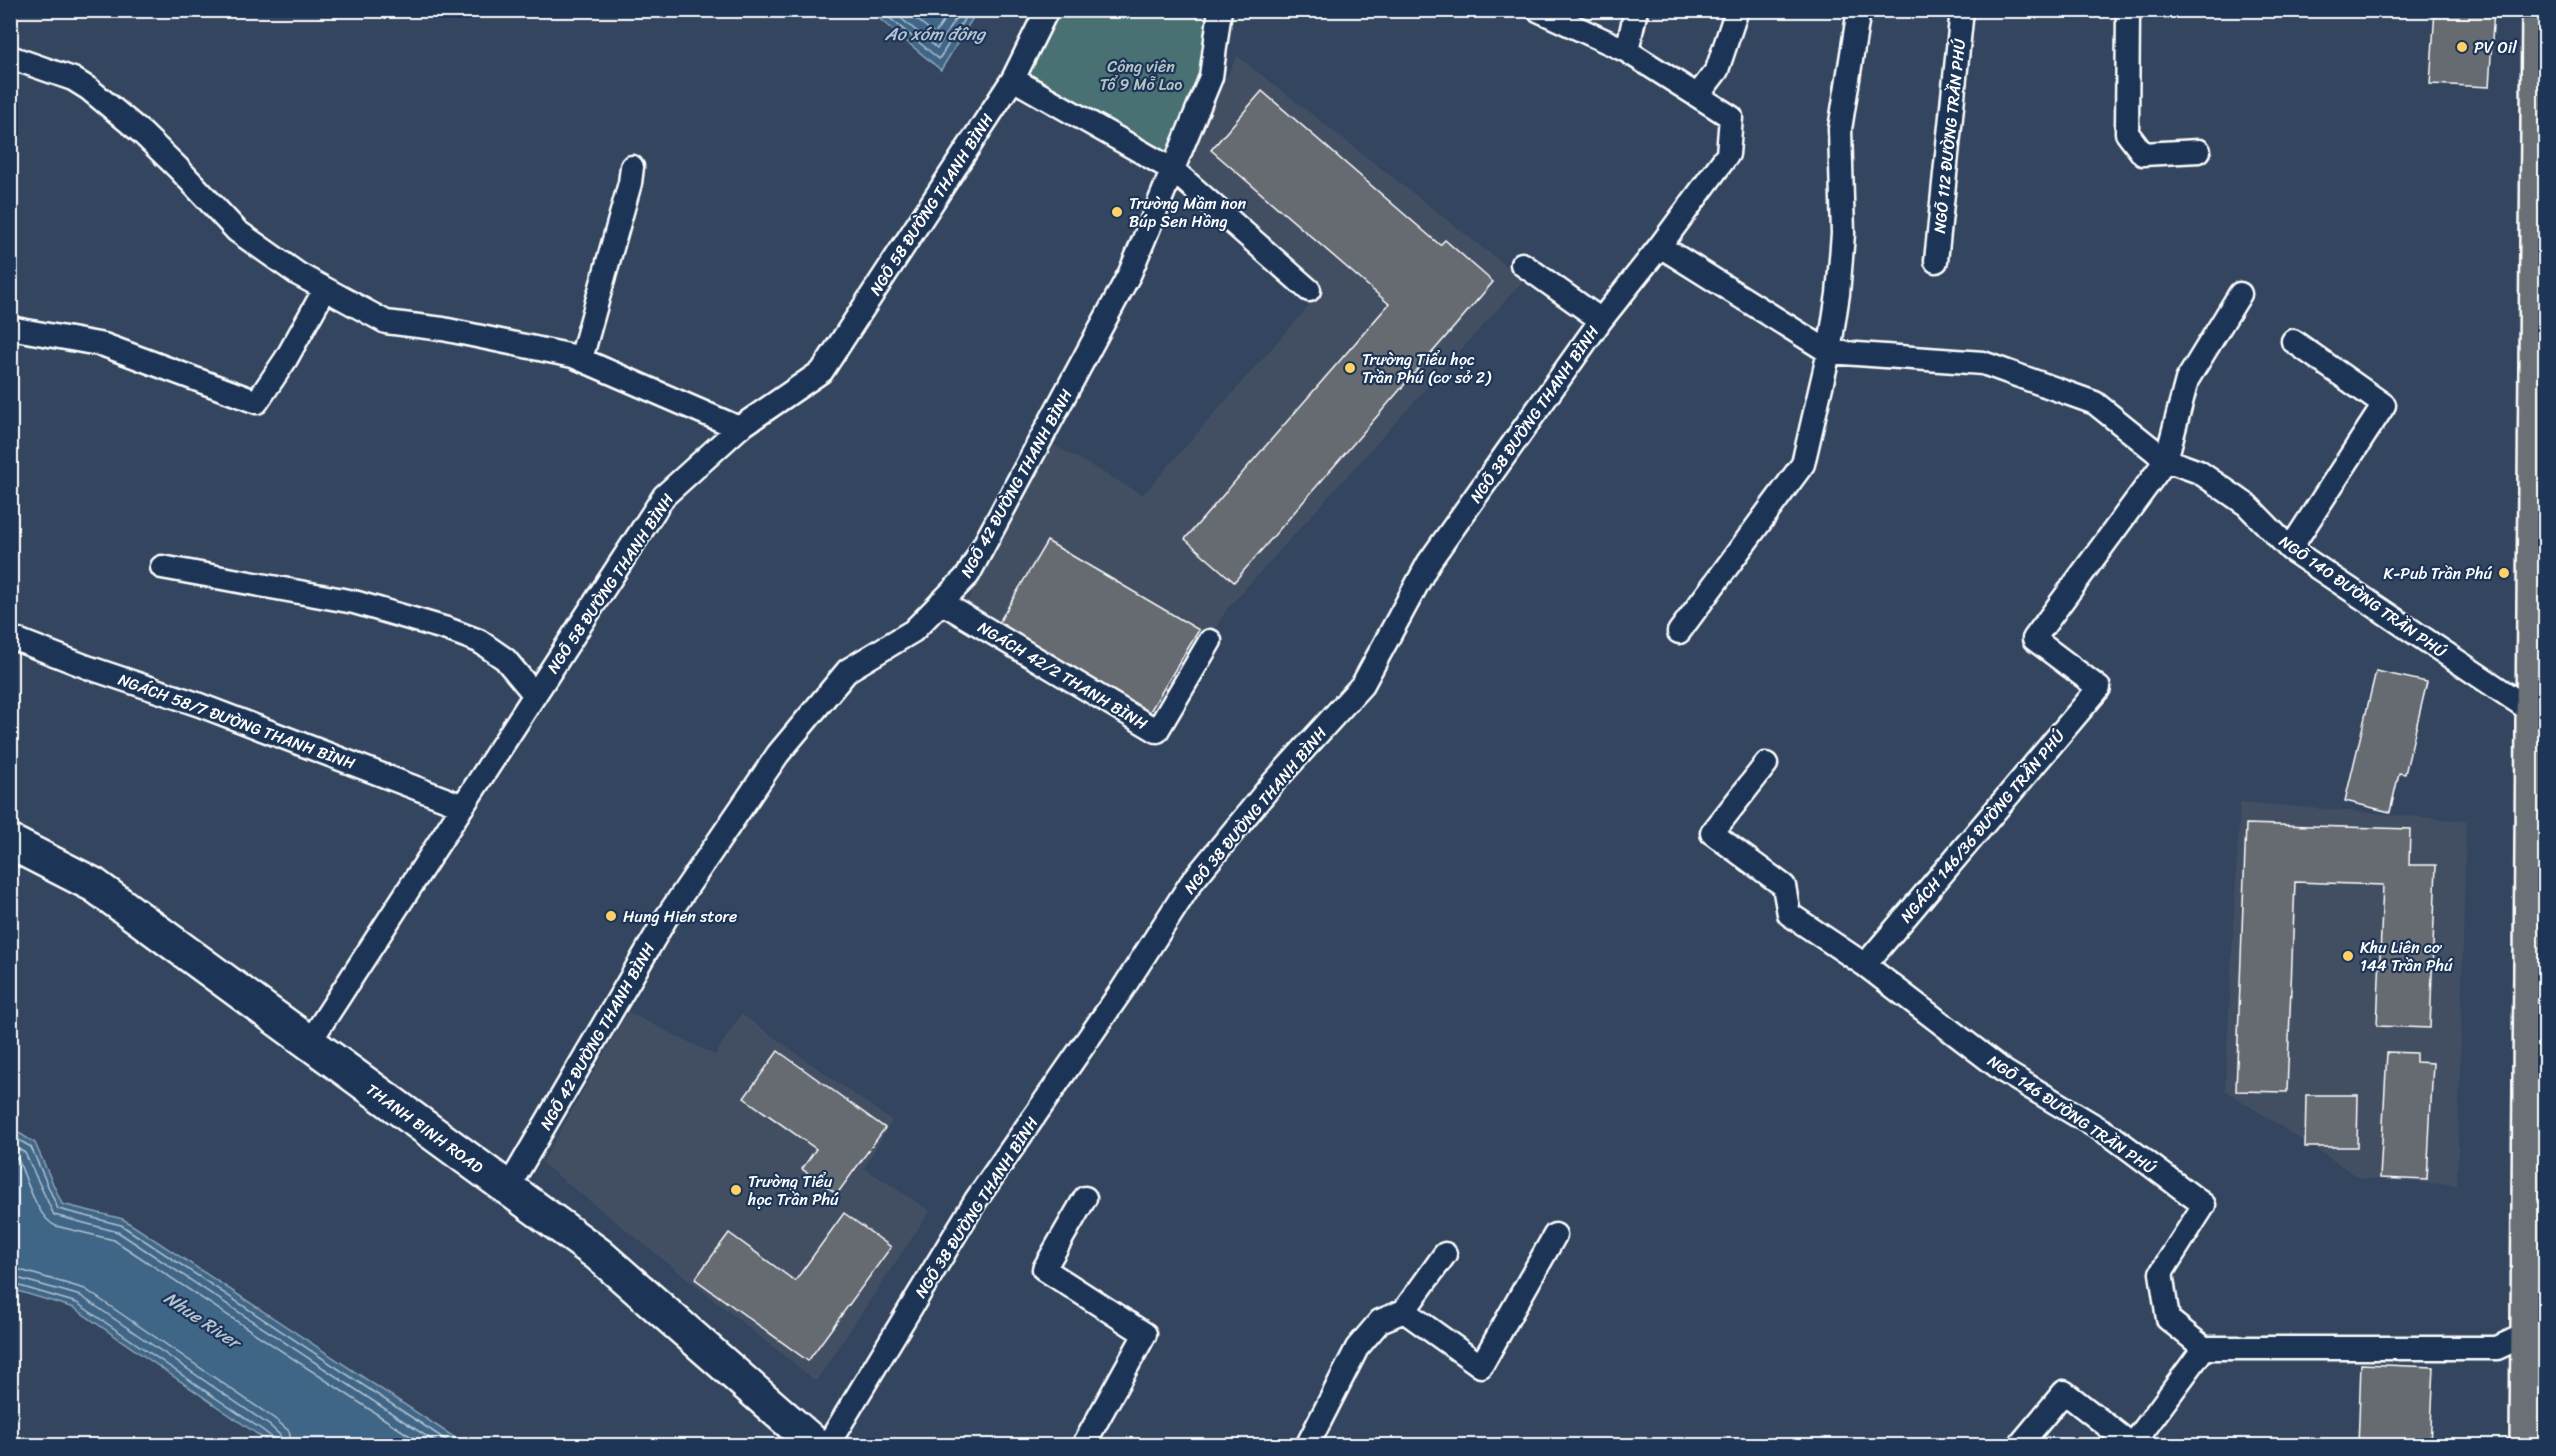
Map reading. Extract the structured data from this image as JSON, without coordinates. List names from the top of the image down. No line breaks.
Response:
{"streets":{"street":["THANH BINH ROAD"],"lane":["NGÕ 112 ĐƯỜNG TRẦN PHÚ","NGÕ 58 ĐƯỜNG THANH BÌNH","NGÕ 38 ĐƯỜNG THANH BÌNH","NGÕ 42 ĐƯỜNG THANH BÌNH","NGÕ 140 ĐƯỜNG TRẦN PHÚ","NGÁCH 42/2 THANH BÌNH","NGÁCH 58/7 ĐƯỜNG THANH BÌNH","NGÁCH 146/36 ĐƯỜNG TRẦN PHÚ","NGÕ 146 ĐƯỜNG TRẦN PHÚ"]},"crossings":[["NGÕ 58 ĐƯỜNG THANH BÌNH","NGÁCH 58/7 ĐƯỜNG THANH BÌNH"],["NGÕ 58 ĐƯỜNG THANH BÌNH","THANH BINH ROAD"],["NGÕ 38 ĐƯỜNG THANH BÌNH","NGÕ 140 ĐƯỜNG TRẦN PHÚ"],["NGÕ 42 ĐƯỜNG THANH BÌNH","NGÁCH 42/2 THANH BÌNH"],["NGÕ 42 ĐƯỜNG THANH BÌNH","THANH BINH ROAD"],["NGÕ 140 ĐƯỜNG TRẦN PHÚ","NGÁCH 146/36 ĐƯỜNG TRẦN PHÚ"],["NGÁCH 146/36 ĐƯỜNG TRẦN PHÚ","NGÕ 146 ĐƯỜNG TRẦN PHÚ"]],"water":["Ao xóm đông","Nhue River"],"parks":["Công viên Tổ 9 Mỗ Lao"],"places":["PV Oil","Trường Mầm non Búp Sen Hồng","Trường Tiểu học Trần Phú (cơ sở 2)","K-Pub Trần Phú","Hung Hien store","Khu Liên cơ 144 Trần Phú","Trường Tiểu học Trần Phú"]}
